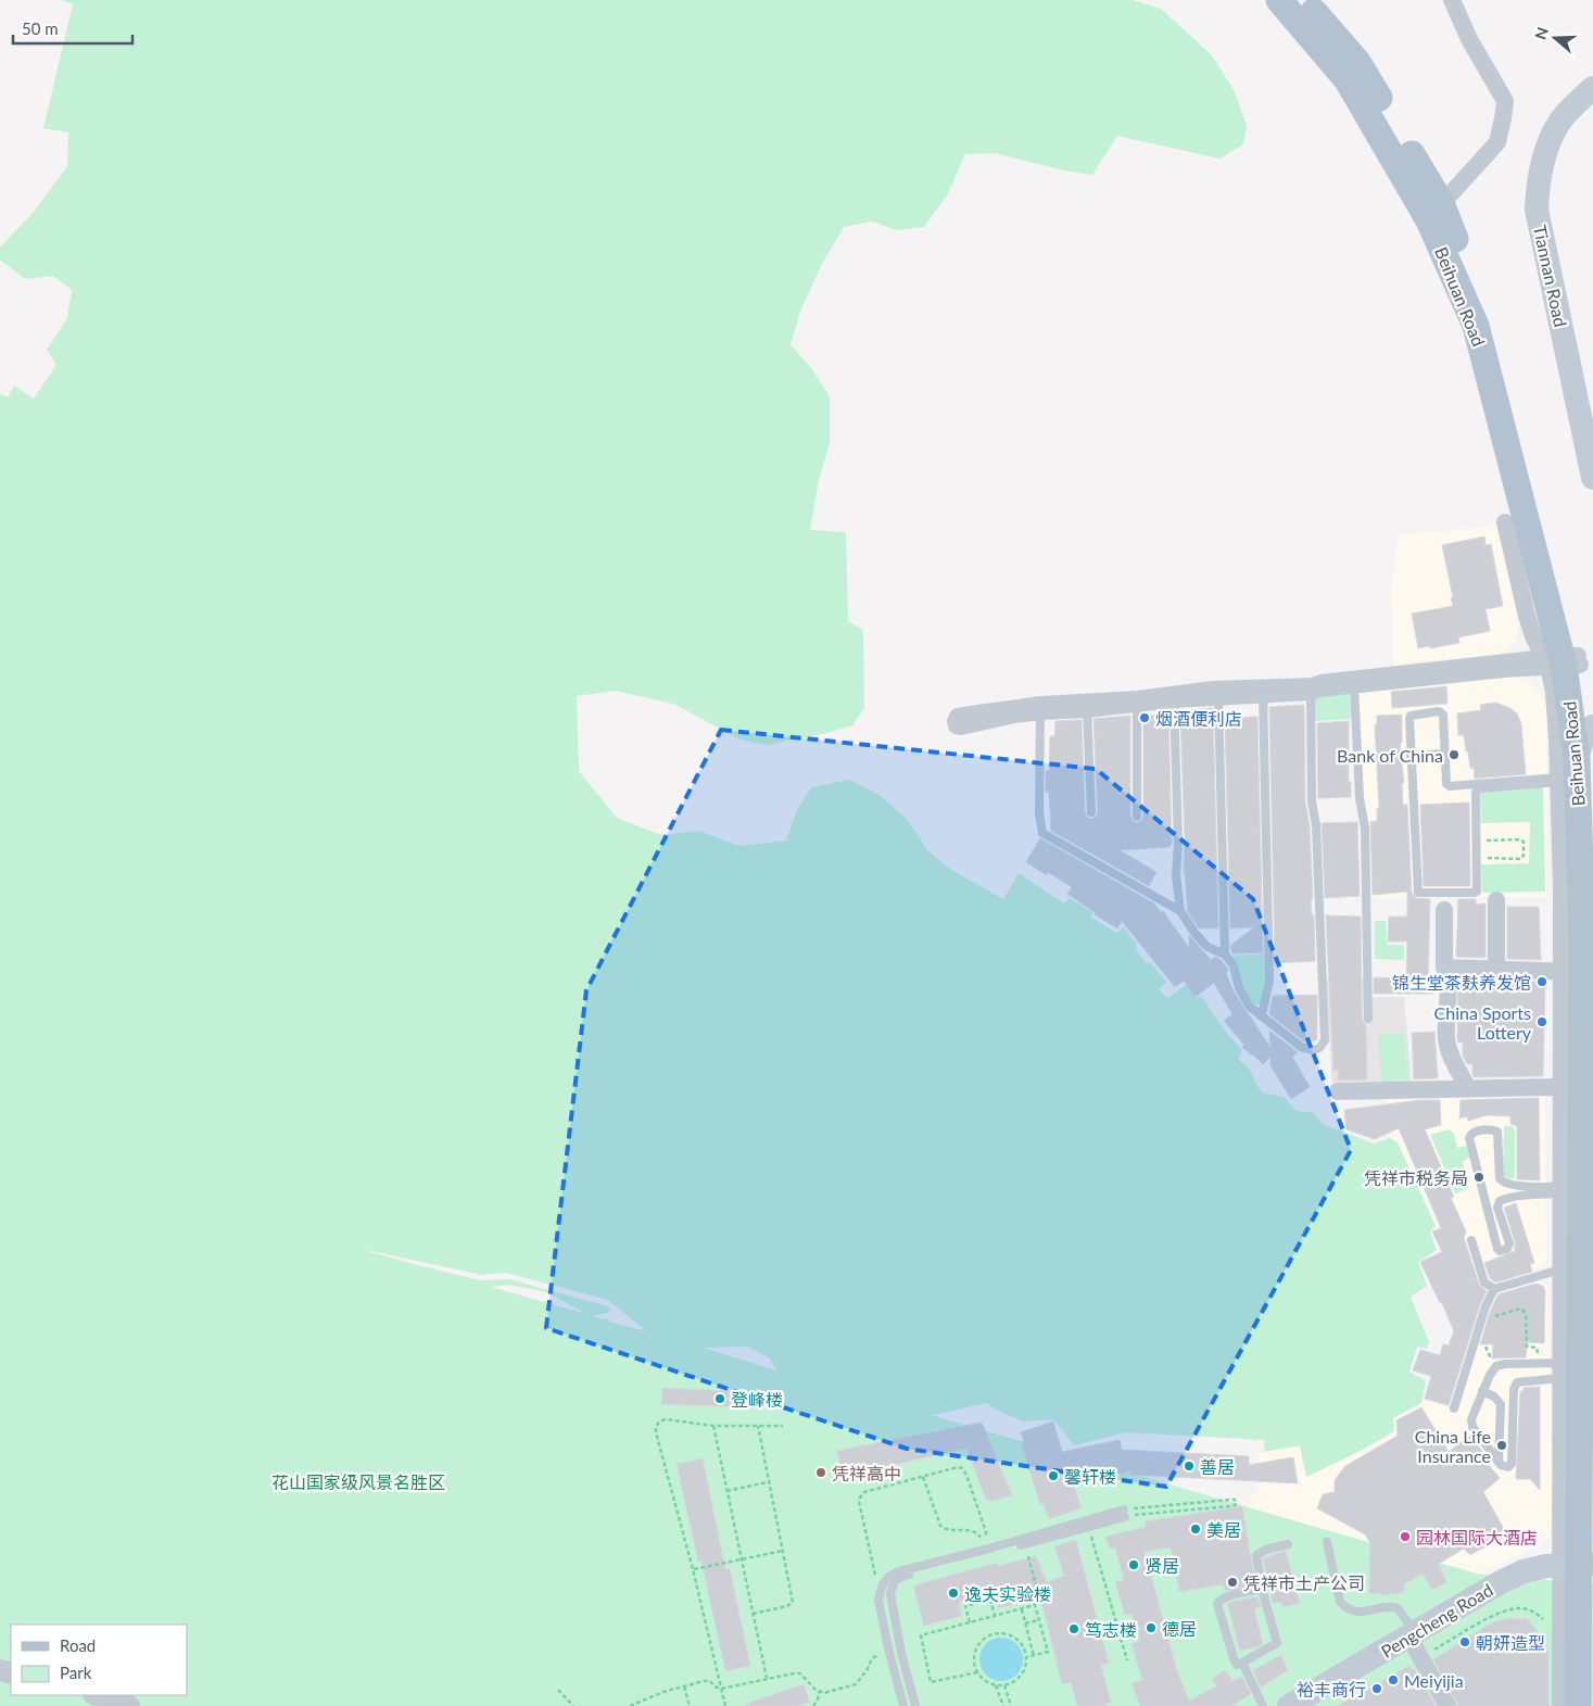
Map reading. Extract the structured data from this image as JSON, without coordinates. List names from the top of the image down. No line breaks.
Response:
{"streets":{"main road":["Tiannan Road","Beihuan Road","Pengcheng Road"]},"crossings":[["Beihuan Road","Pengcheng Road"]],"parks":["花山国家级风景名胜区"],"places":["烟酒便利店","Bank of China","锦生堂茶麸养发馆","China Sports Lottery","凭祥市税务局","登峰楼","China Life Insurance","善居","凭祥高中","馨轩楼","美居","园林国际大酒店","贤居","凭祥市土产公司","逸夫实验楼","德居","笃志楼","朝妍造型","Meiyijia","裕丰商行"],"legend":["Road","Park"],"scale_bar":"50 m","north":"left"}
